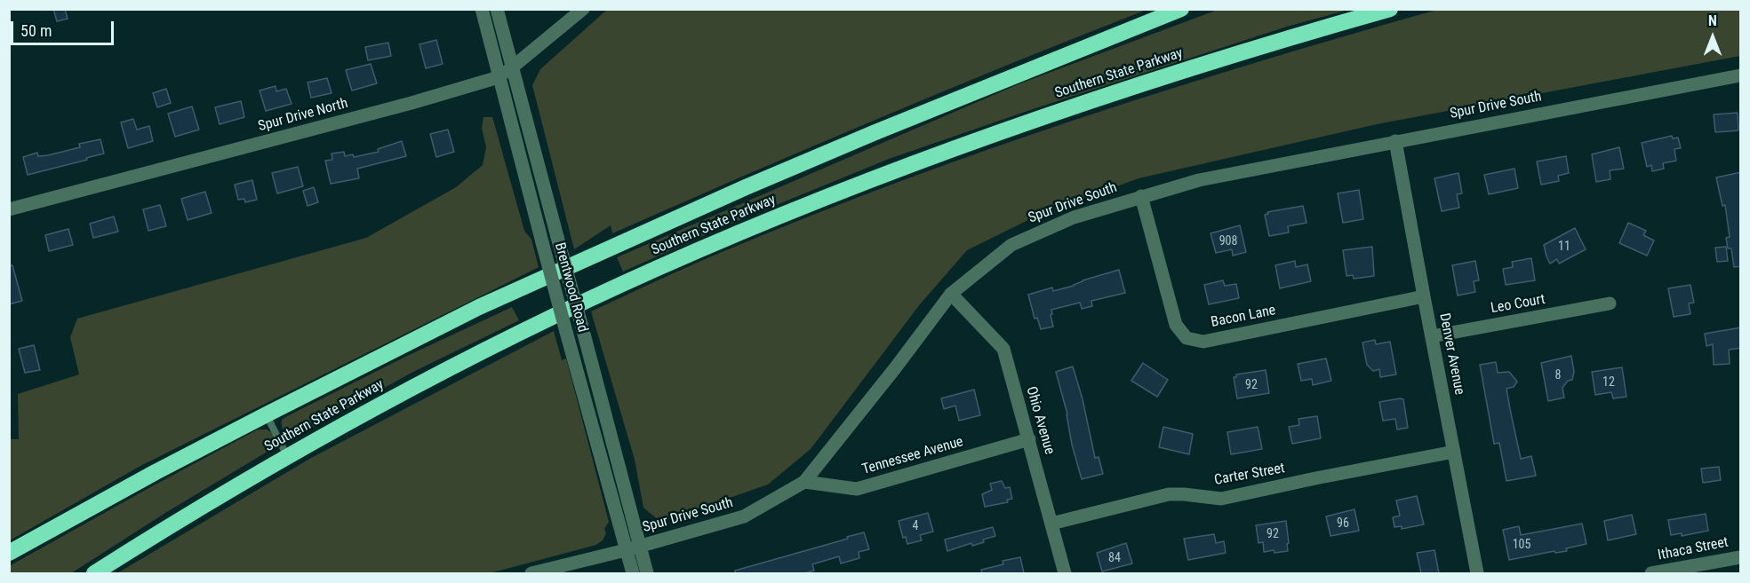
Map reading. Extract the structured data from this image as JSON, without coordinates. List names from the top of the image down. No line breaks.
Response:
{"streets":{"highway":["Southern State Parkway"],"street":["Spur Drive South","Spur Drive North","Brentwood Road","Leo Court","Bacon Lane","Denver Avenue","Ohio Avenue","Tennessee Avenue","Carter Street","Ithaca Street"]},"crossings":[["Spur Drive South","Brentwood Road"],["Spur Drive South","Bacon Lane"],["Spur Drive South","Denver Avenue"],["Spur Drive South","Ohio Avenue"],["Spur Drive South","Tennessee Avenue"],["Spur Drive North","Brentwood Road"],["Leo Court","Denver Avenue"],["Bacon Lane","Denver Avenue"],["Denver Avenue","Carter Street"],["Ohio Avenue","Tennessee Avenue"],["Ohio Avenue","Carter Street"]],"house_numbers":["908","11","8","12","92","96","4","92","105","84"],"scale_bar":"50 m","north":"top"}
